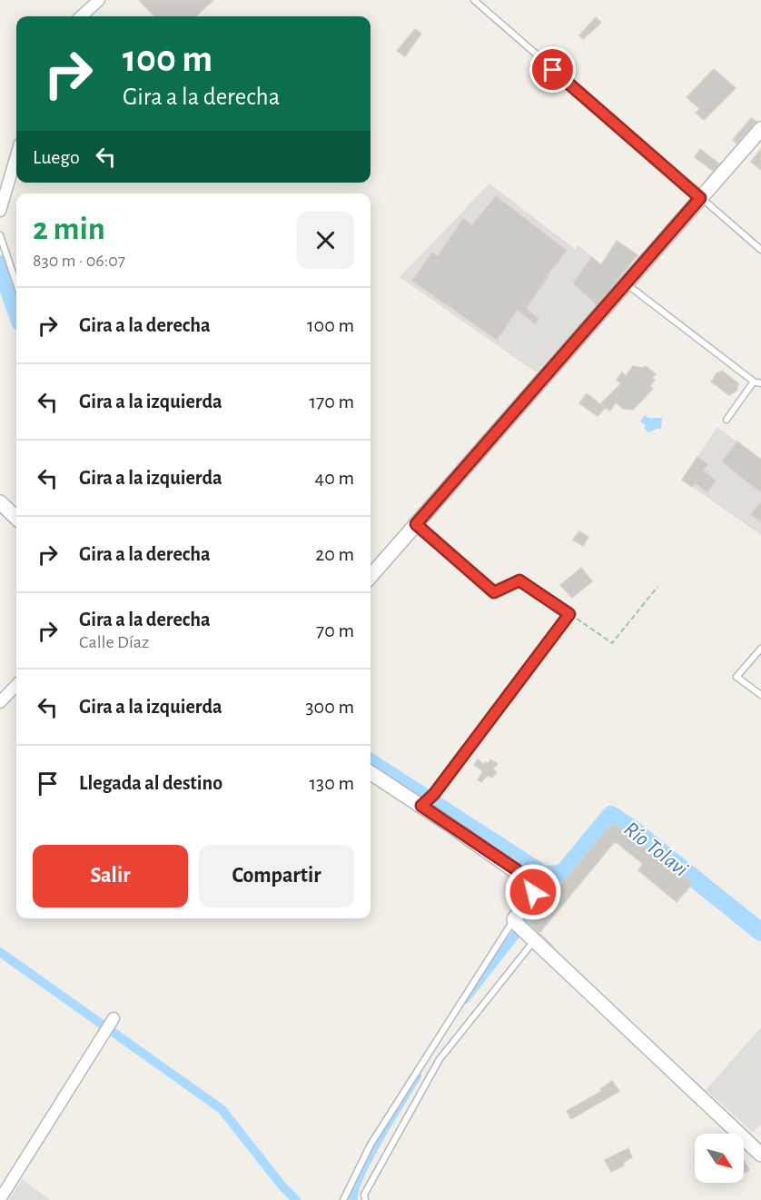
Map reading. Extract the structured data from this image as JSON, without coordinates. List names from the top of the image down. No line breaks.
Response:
{"water":["Río Tolavi"],"north":"bottom right","page":{"turn":["100 m","Gira a la derecha"],"then":"Luego","heading":["2 min","830 m · 06:07"],"list":[{"name":"Gira a la derecha","value":"100 m"},{"name":"Gira a la izquierda","value":"170 m"},{"name":"Gira a la izquierda","value":"40 m"},{"name":"Gira a la derecha","value":"20 m"},{"name":"Gira a la derecha","note":"Calle Díaz","value":"70 m"},{"name":"Gira a la izquierda","value":"300 m"},{"name":"Llegada al destino","value":"130 m"}],"buttons":["Salir","Compartir"]}}
